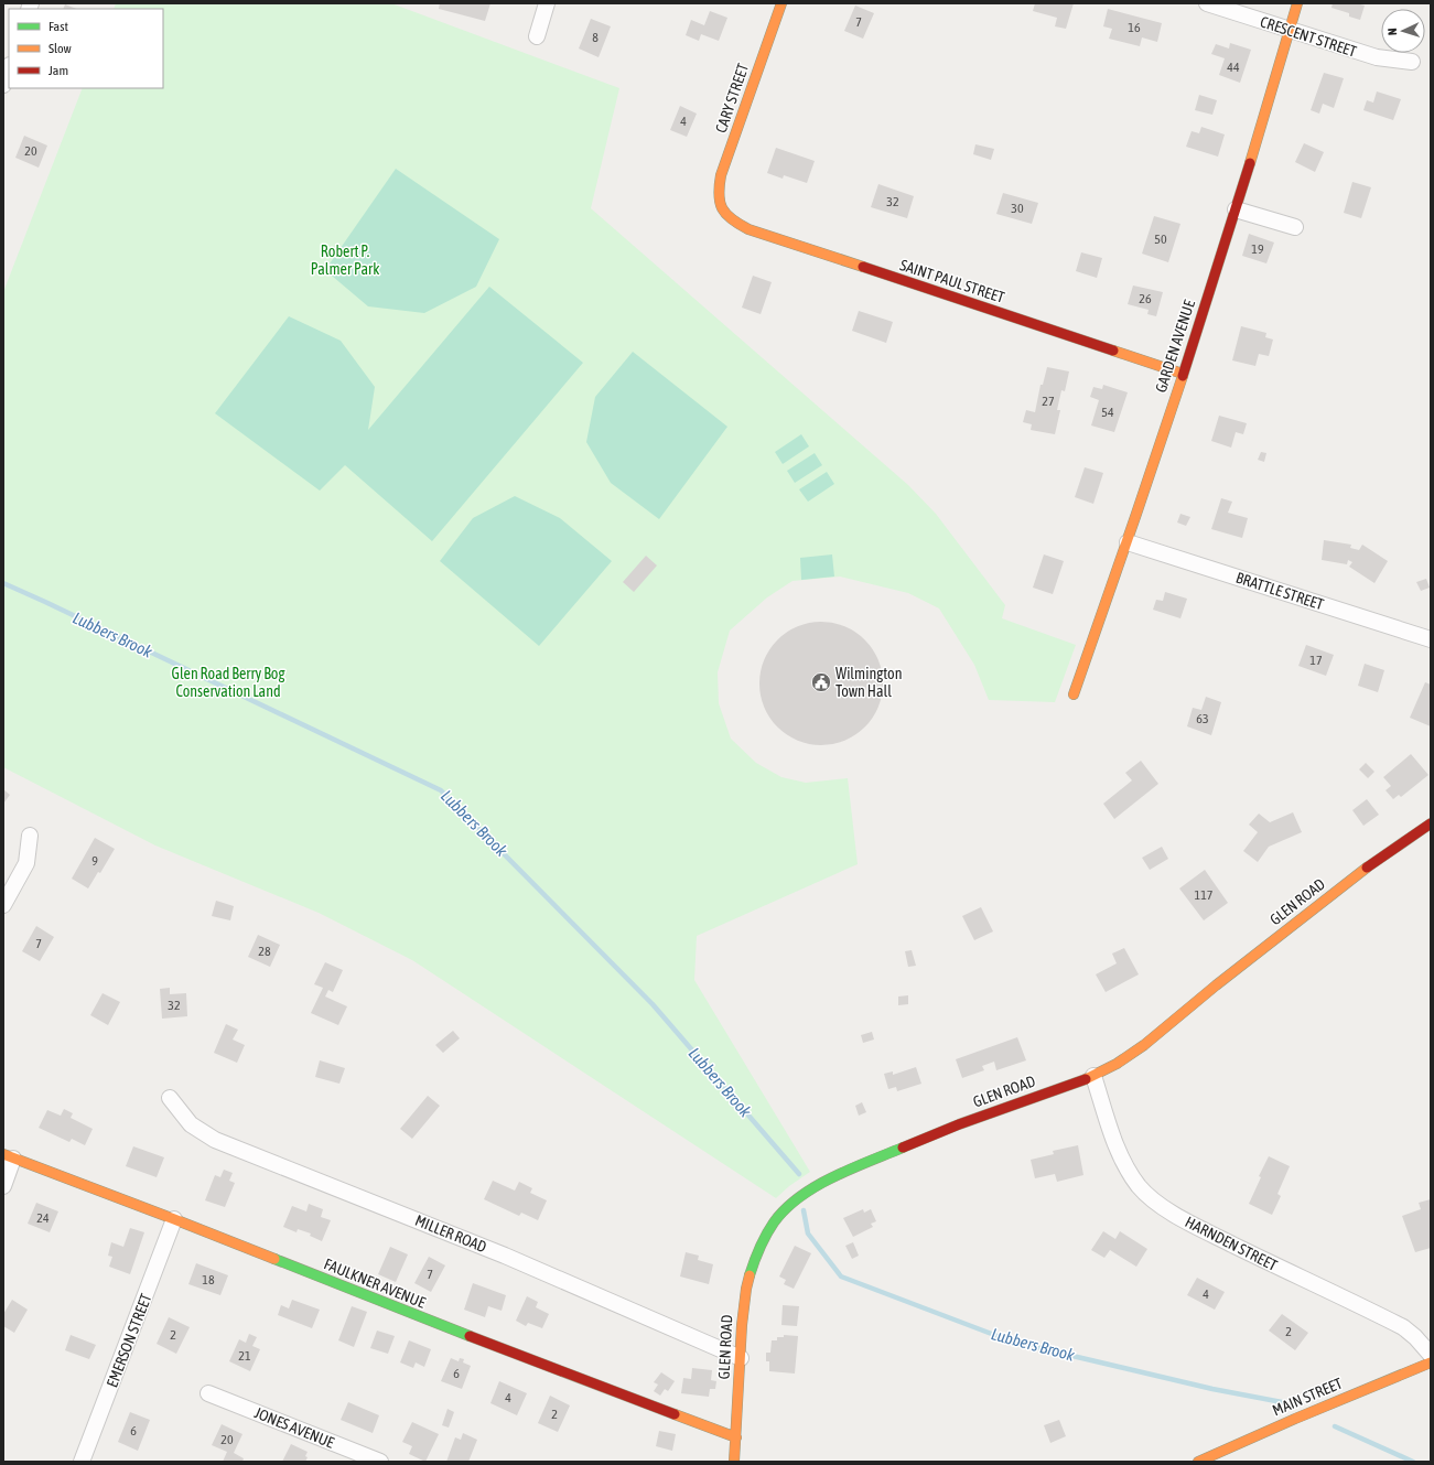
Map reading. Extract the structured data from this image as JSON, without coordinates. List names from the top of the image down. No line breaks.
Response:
{"streets":{"street":["CRESCENT STREET","CARY STREET","SAINT PAUL STREET","GARDEN AVENUE","BRATTLE STREET","GLEN ROAD","MILLER ROAD","HARNDEN STREET","FAULKNER AVENUE","EMERSON STREET","MAIN STREET","JONES AVENUE"]},"crossings":[["CRESCENT STREET","GARDEN AVENUE"],["CARY STREET","SAINT PAUL STREET"],["SAINT PAUL STREET","GARDEN AVENUE"],["GARDEN AVENUE","BRATTLE STREET"],["GLEN ROAD","MILLER ROAD"],["GLEN ROAD","HARNDEN STREET"],["GLEN ROAD","FAULKNER AVENUE"],["FAULKNER AVENUE","EMERSON STREET"]],"water":["Lubbers Brook"],"parks":["Robert P. Palmer Park","Glen Road Berry Bog Conservation Land"],"places":{"public building":["Wilmington Town Hall"]},"house_numbers":["7","16","8","44","4","20","32","30","50","19","26","27","54","17","63","9","117","7","28","32","24","7","18","4","2","2","21","6","4","2","6","20"],"legend":["Fast","Slow","Jam"],"north":"left"}
